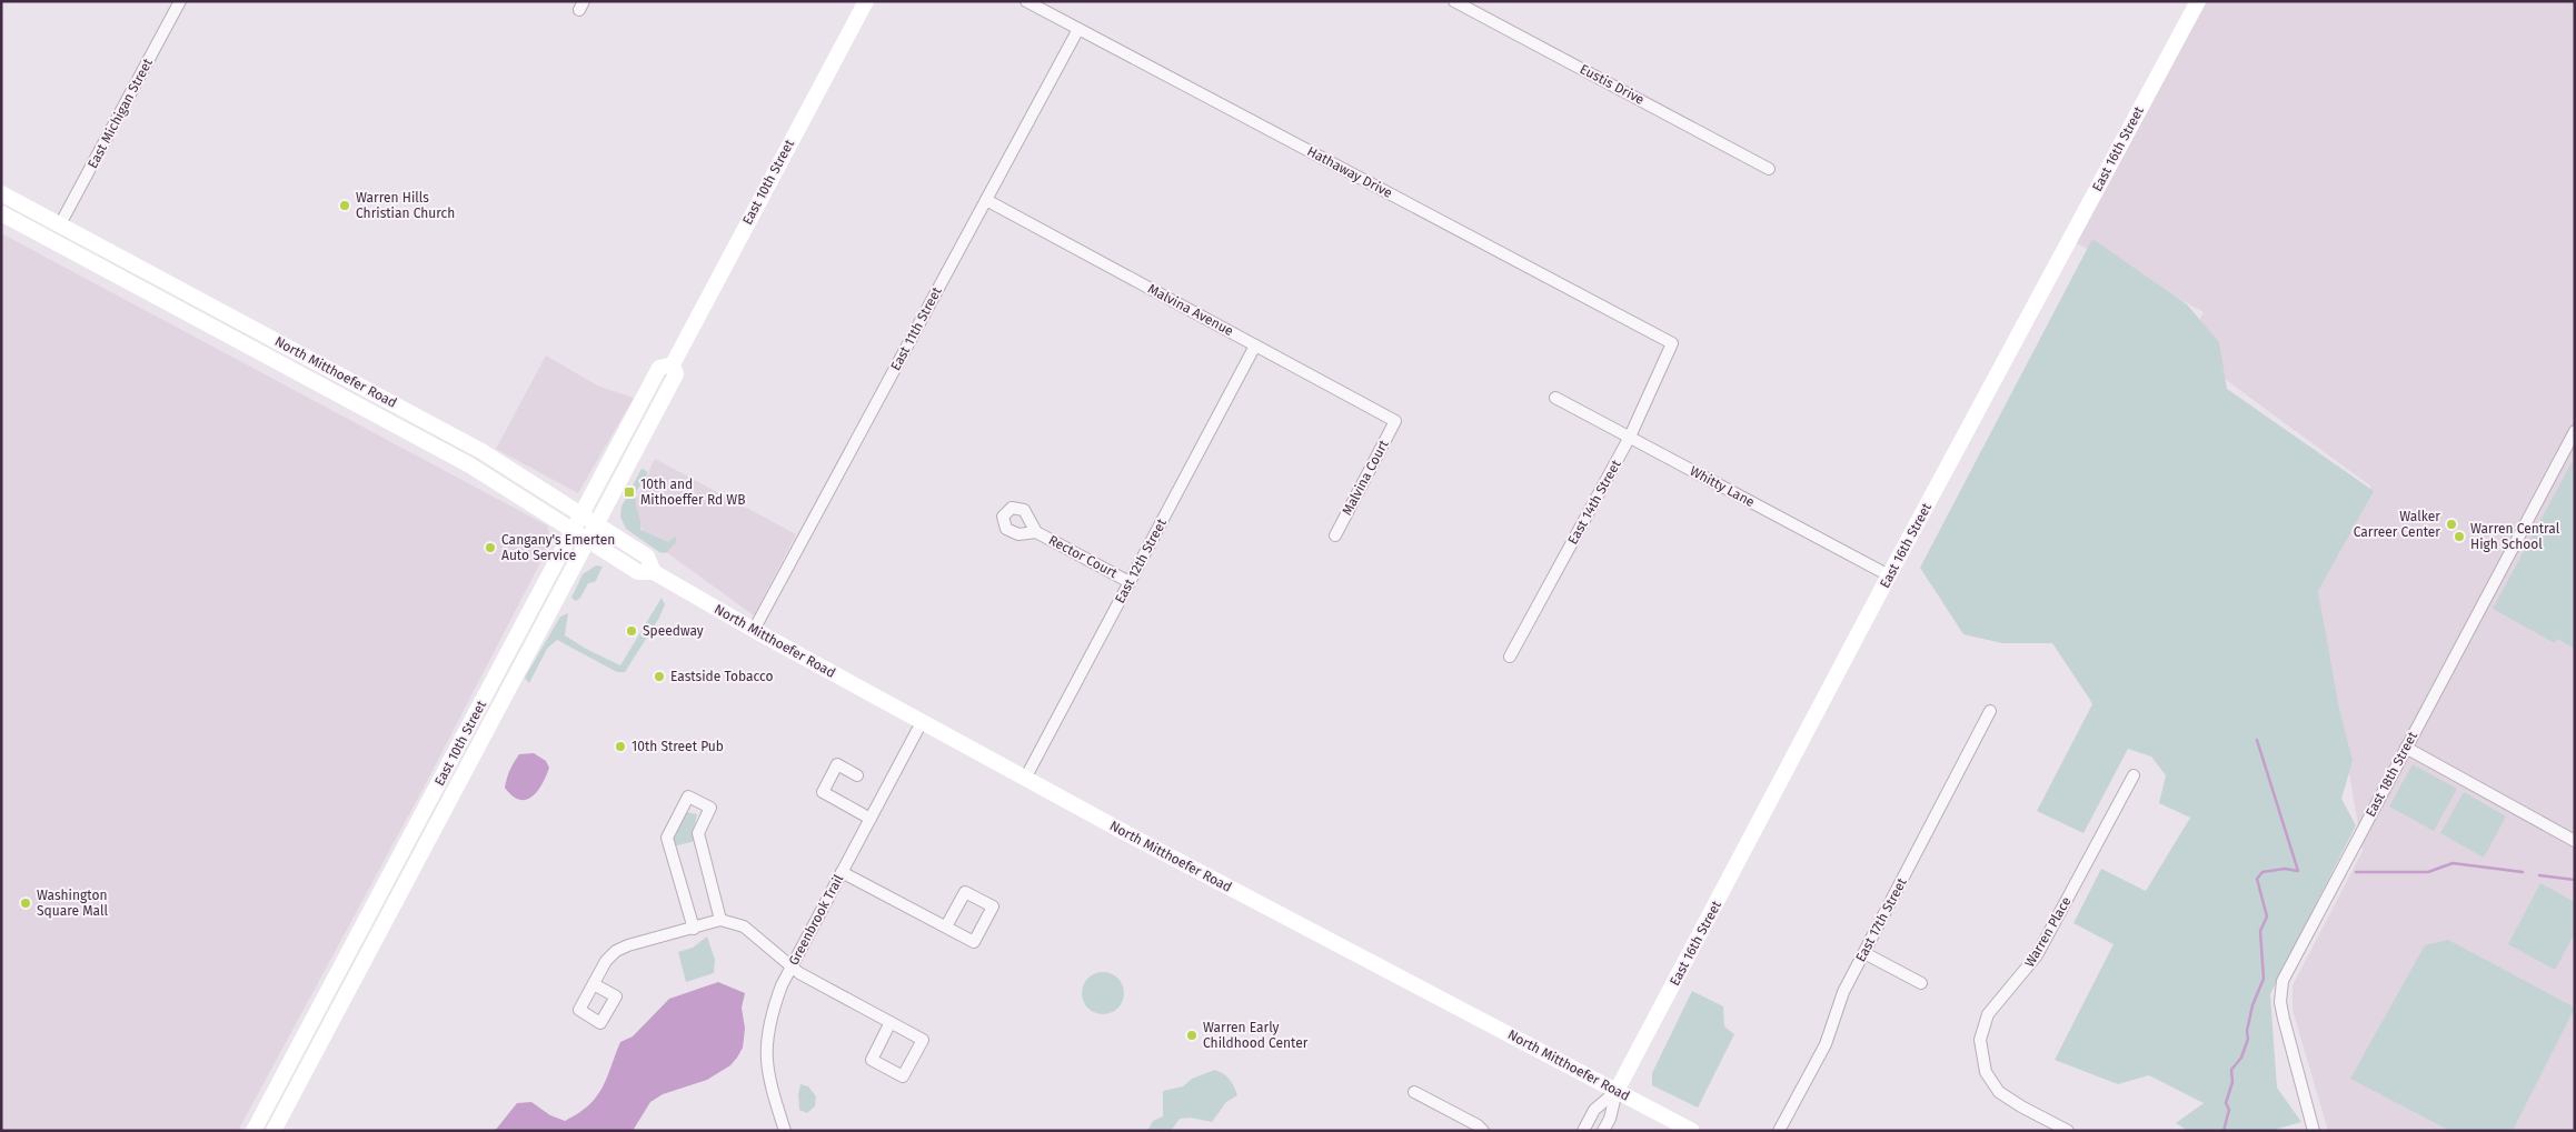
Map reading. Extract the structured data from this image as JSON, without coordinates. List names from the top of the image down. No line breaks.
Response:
{"streets":{"main road":["East 16th Street","East 10th Street","North Mitthoefer Road"],"street":["Eustis Drive","East Michigan Street","Hathaway Drive","Malvina Avenue","East 11th Street","Malvina Court","Whitty Lane","East 14th Street","Rector Court","East 12th Street","East 18th Street","Greenbrook Trail","East 17th Street","Warren Place"]},"crossings":[["East Michigan Street","North Mitthoefer Road"],["East 16th Street","North Mitthoefer Road"],["East 16th Street","Whitty Lane"],["Hathaway Drive","East 11th Street"],["Hathaway Drive","East 14th Street"],["East 10th Street","North Mitthoefer Road"],["Malvina Avenue","East 11th Street"],["Malvina Avenue","Malvina Court"],["Malvina Avenue","East 12th Street"],["East 11th Street","North Mitthoefer Road"],["North Mitthoefer Road","East 12th Street"],["North Mitthoefer Road","Greenbrook Trail"],["Whitty Lane","East 14th Street"],["Rector Court","East 12th Street"]],"places":{"other":["Warren Hills Christian Church","Walker Carreer Center","Warren Central High School","Cangany's Emerten Auto Service","Speedway","Eastside Tobacco","10th Street Pub","Washington Square Mall","Warren Early Childhood Center"],"transit":["10th and Mithoeffer Rd WB"]}}
